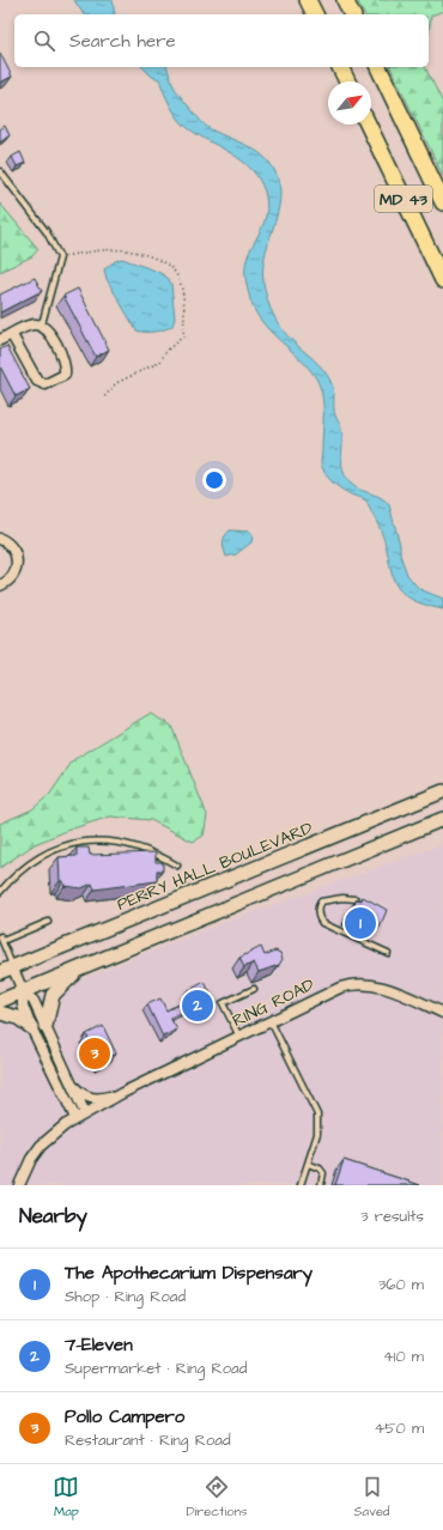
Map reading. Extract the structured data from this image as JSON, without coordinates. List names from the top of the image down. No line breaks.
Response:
{"streets":{"highway":["MD 43"],"main road":["PERRY HALL BOULEVARD"],"street":["RING ROAD"]},"north":"top right","page":{"search":"Search here","pins":["1","2","3"],"heading":["Nearby","3 results"],"list":[{"mark":"1","name":"The Apothecarium Dispensary","note":"Shop · Ring Road","value":"360 m"},{"mark":"2","name":"7-Eleven","note":"Supermarket · Ring Road","value":"410 m"},{"mark":"3","name":"Pollo Campero","note":"Restaurant · Ring Road","value":"450 m"}],"nav":["Map","Directions","Saved"]}}
